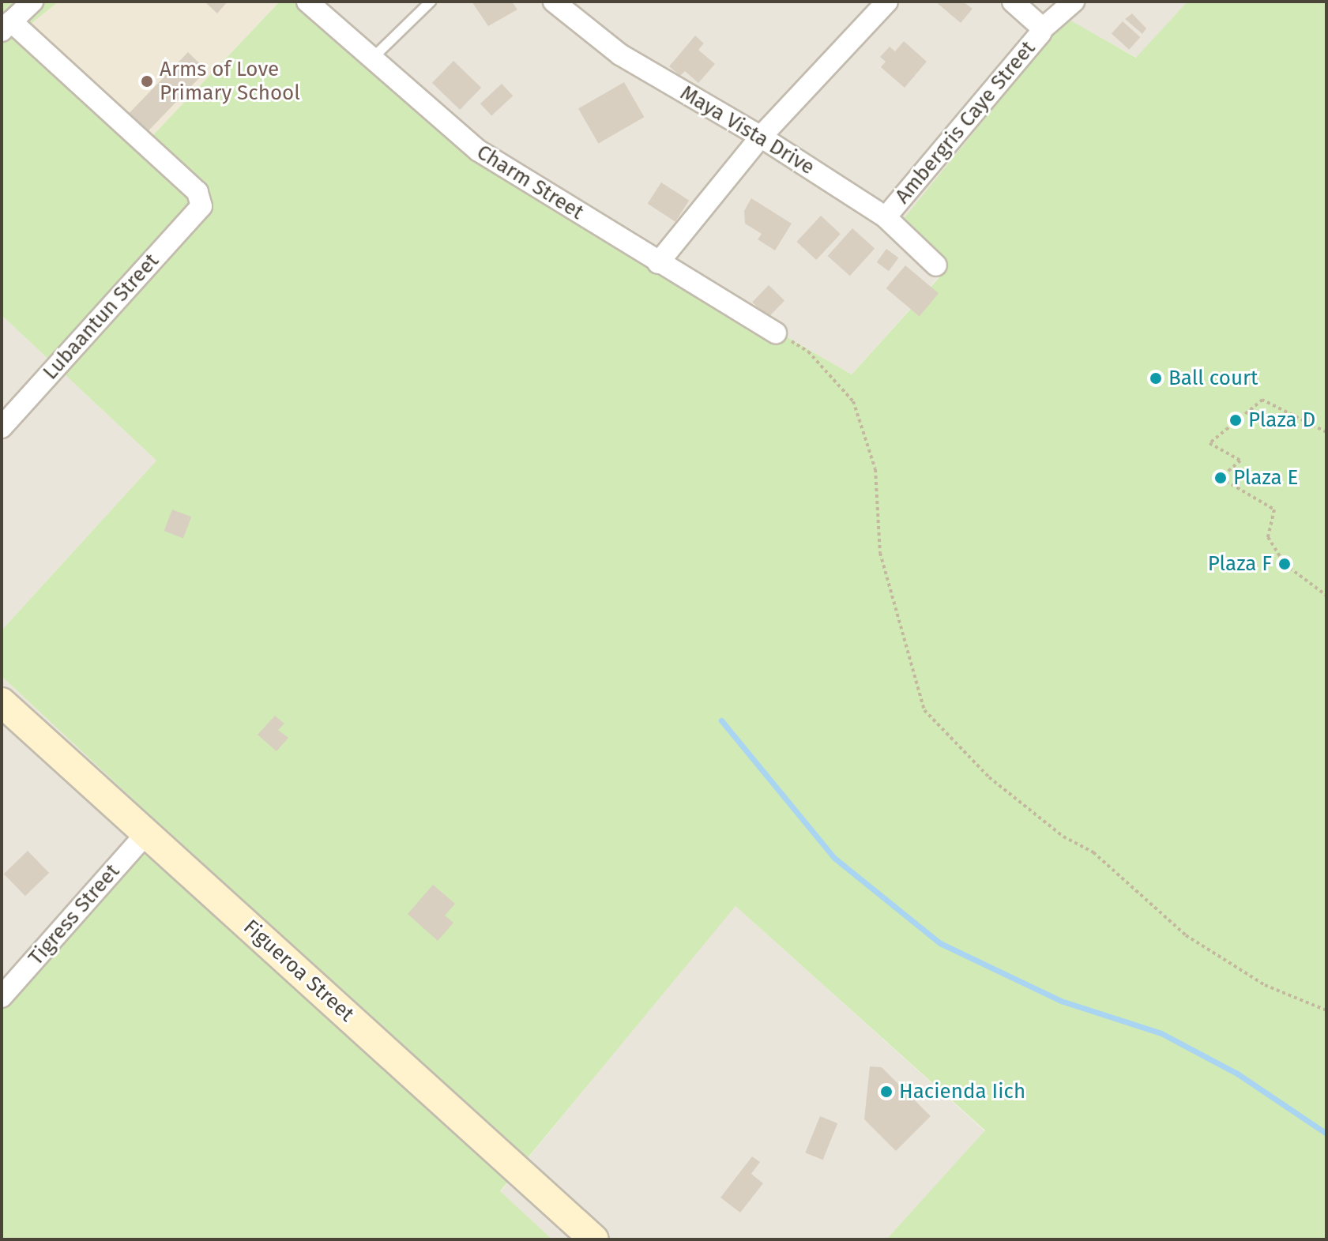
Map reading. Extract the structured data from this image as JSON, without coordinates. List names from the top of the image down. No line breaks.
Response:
{"streets":{"street":["Ambergris Caye Street","Maya Vista Drive","Charm Street","Lubaantun Street","Tigress Street","Figueroa Street"]},"crossings":[["Ambergris Caye Street","Maya Vista Drive"],["Tigress Street","Figueroa Street"]],"places":["Arms of Love Primary School","Ball court","Plaza D","Plaza E","Plaza F","Hacienda Iich"]}
